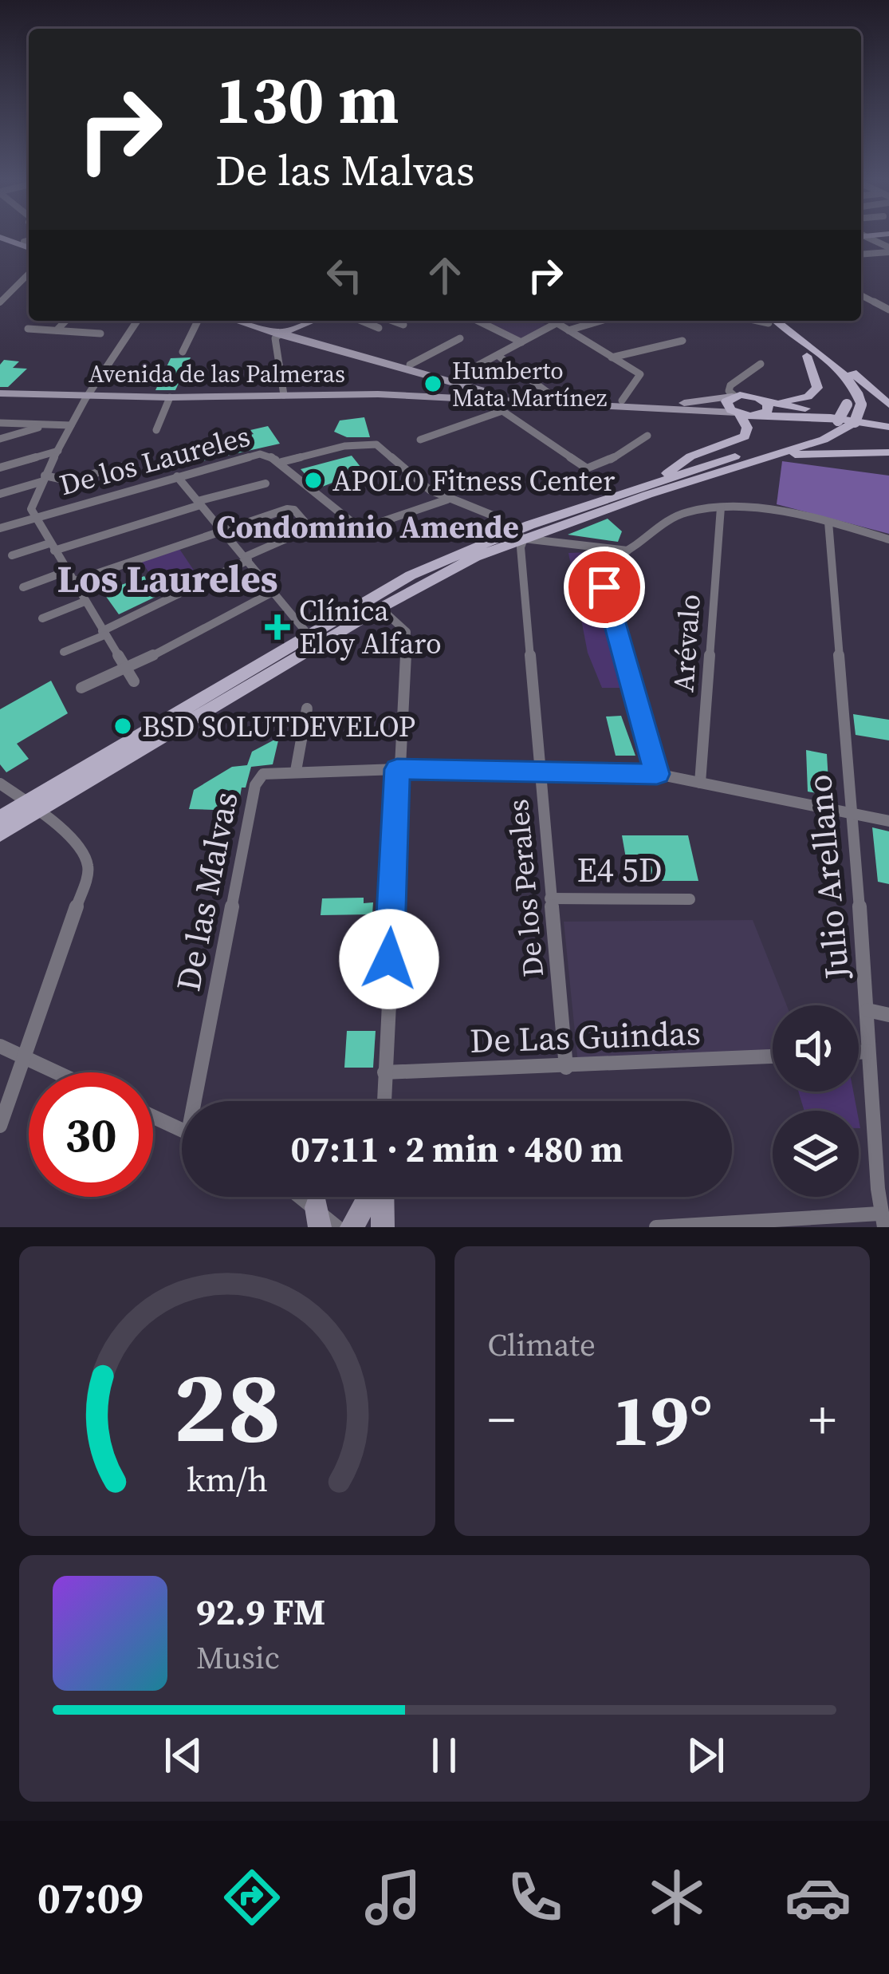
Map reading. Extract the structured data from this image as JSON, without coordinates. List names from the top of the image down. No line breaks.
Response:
{"streets":{"main road":["Avenida de las Palmeras"],"street":["De los Laureles","Arévalo","E4 5D","Julio Arellano","De los Perales","De las Malvas","De Las Guindas"]},"crossings":[["Arévalo","De las Malvas"],["E4 5D","De los Perales"],["Julio Arellano","De las Malvas"],["De los Perales","De las Malvas"],["De los Perales","De Las Guindas"]],"districts":["Condominio Amende","Los Laureles"],"places":{"other":["Humberto Mata Martínez","APOLO Fitness Center","BSD SOLUTDEVELOP"],"health":["Clínica Eloy Alfaro"]},"page":{"turn":["130 m","De las Malvas"],"limit":"30","trip":"07:11 · 2 min · 480 m","tile":"Climate","heat":["−","19°","+"],"song":["92.9 FM","Music"],"tabs":"07:09","gauge":["28","km/h"]}}
